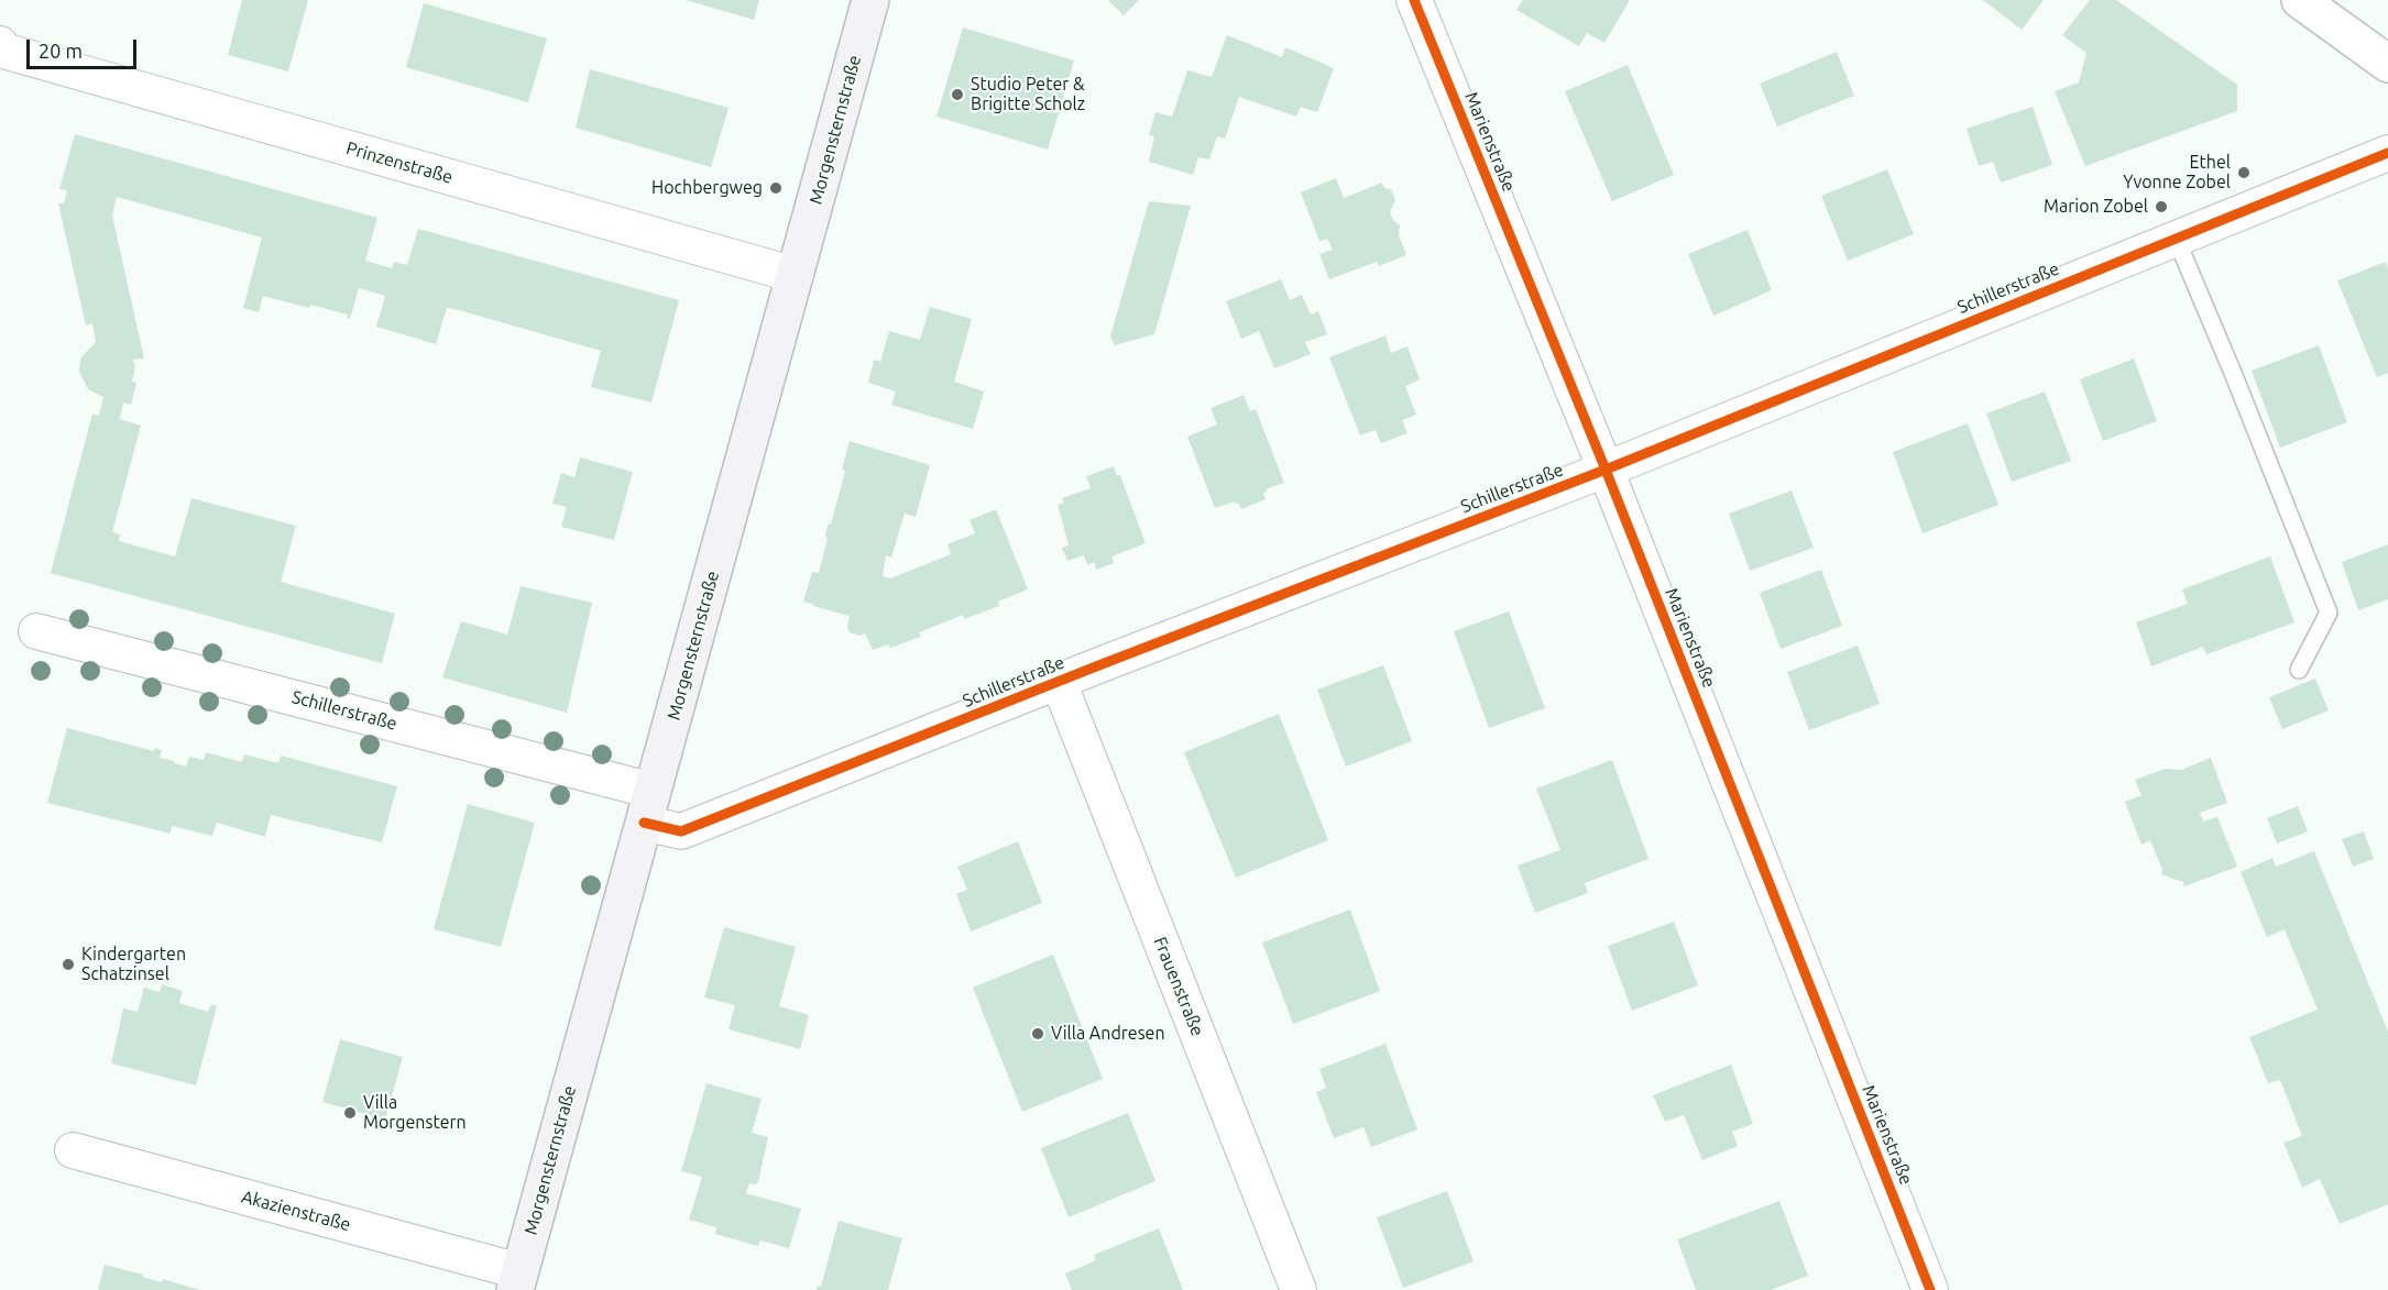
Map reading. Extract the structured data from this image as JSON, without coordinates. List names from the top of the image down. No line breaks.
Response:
{"streets":{"main road":["Morgensternstraße"],"street":["Marienstraße","Prinzenstraße","Schillerstraße","Frauenstraße","Akazienstraße"]},"crossings":[["Morgensternstraße","Prinzenstraße"],["Morgensternstraße","Schillerstraße"],["Morgensternstraße","Akazienstraße"],["Marienstraße","Schillerstraße"],["Schillerstraße","Frauenstraße"]],"places":["Studio Peter & Brigitte Scholz","Ethel Yvonne Zobel","Hochbergweg","Marion Zobel","Kindergarten Schatzinsel","Villa Andresen","Villa Morgenstern"],"scale_bar":"20 m"}
